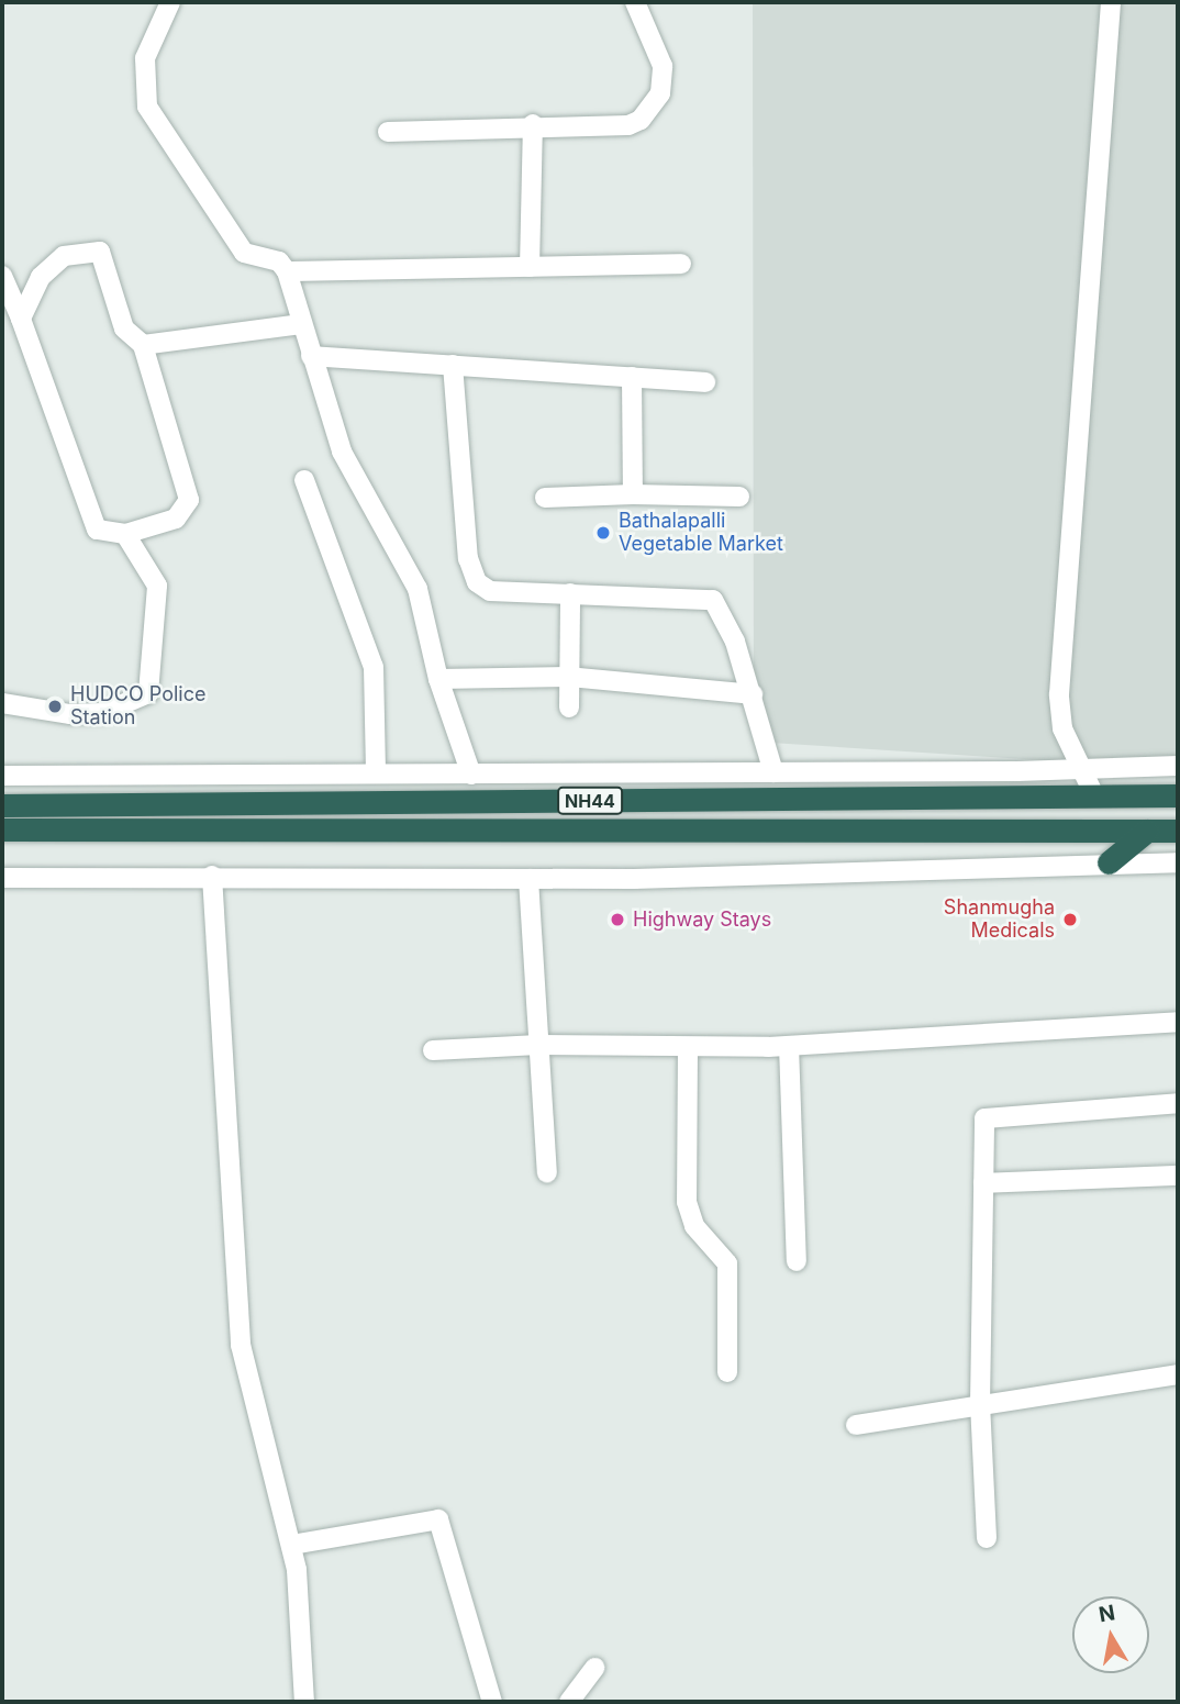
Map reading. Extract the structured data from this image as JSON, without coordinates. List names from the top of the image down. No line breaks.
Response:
{"streets":{"highway":["NH44"]},"places":["Bathalapalli Vegetable Market","HUDCO Police Station","Highway Stays","Shanmugha Medicals"],"north":"top"}
